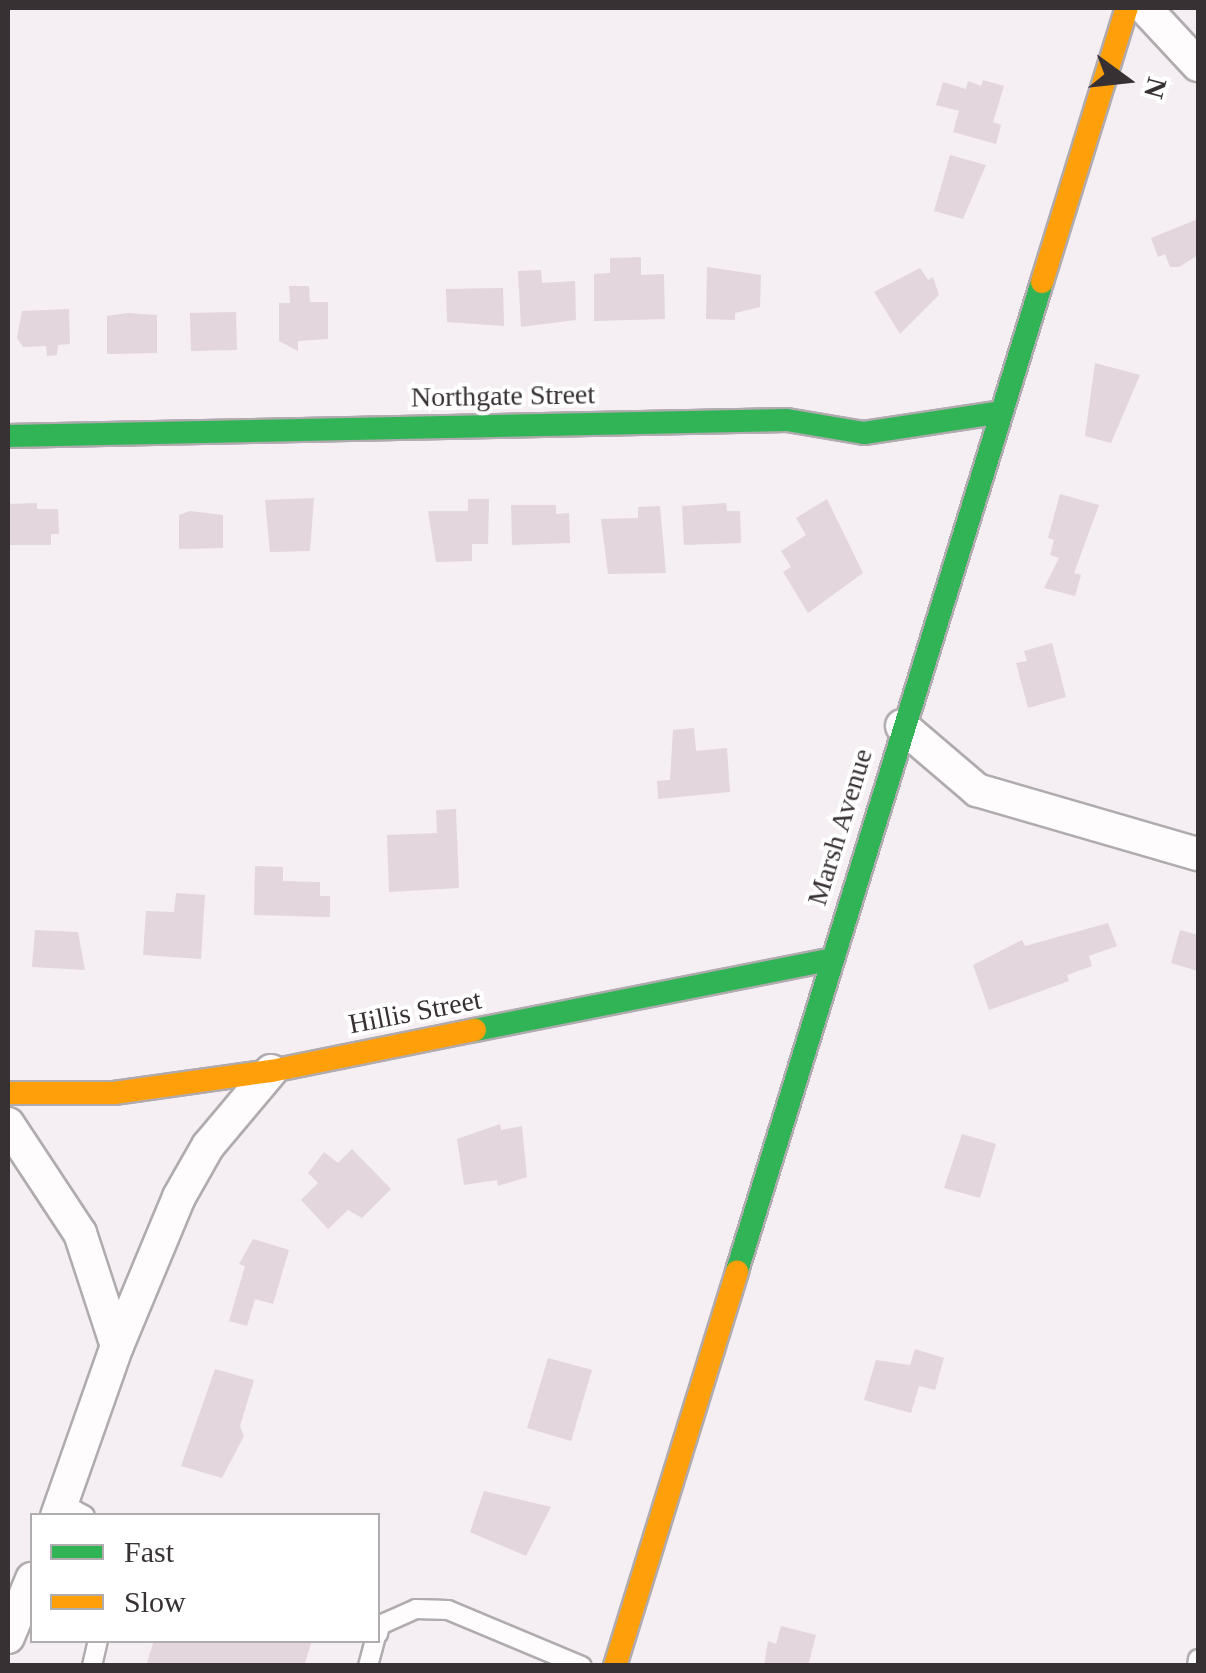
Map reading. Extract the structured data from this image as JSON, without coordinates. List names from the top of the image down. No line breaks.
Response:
{"streets":{"street":["Northgate Street","Marsh Avenue","Hillis Street"]},"crossings":[["Northgate Street","Marsh Avenue"],["Marsh Avenue","Hillis Street"]],"legend":["Fast","Slow"],"north":"right"}
